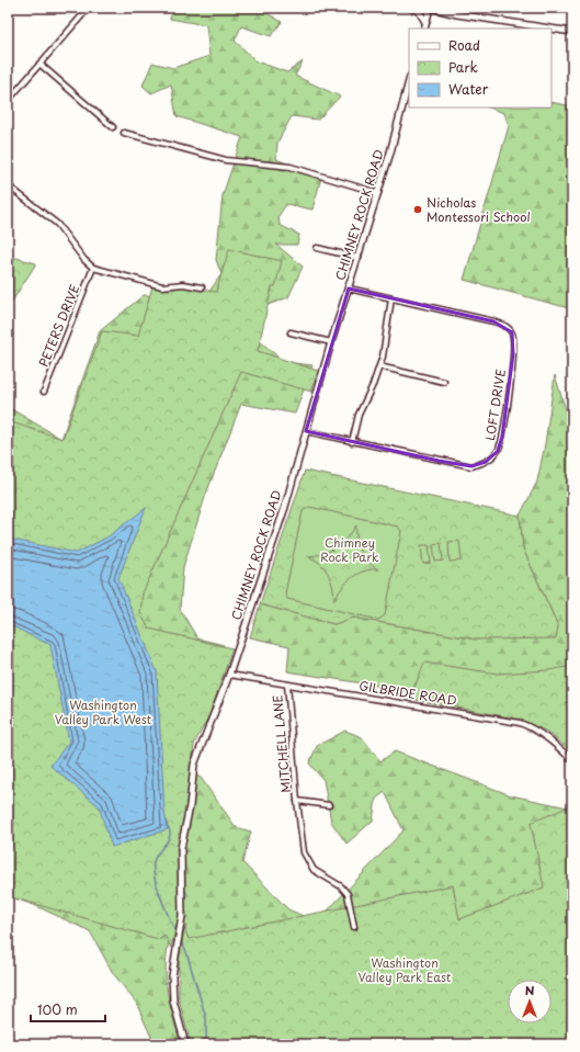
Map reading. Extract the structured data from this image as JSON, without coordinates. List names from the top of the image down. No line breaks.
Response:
{"streets":{"street":["CHIMNEY ROCK ROAD","PETERS DRIVE","LOFT DRIVE","GILBRIDE ROAD","MITCHELL LANE"]},"crossings":[["CHIMNEY ROCK ROAD","LOFT DRIVE"],["CHIMNEY ROCK ROAD","GILBRIDE ROAD"],["GILBRIDE ROAD","MITCHELL LANE"]],"parks":["Chimney Rock Park","Washington Valley Park West","Washington Valley Park East"],"places":["Nicholas Montessori School"],"legend":["Road","Park","Water"],"scale_bar":"100 m","north":"top"}
